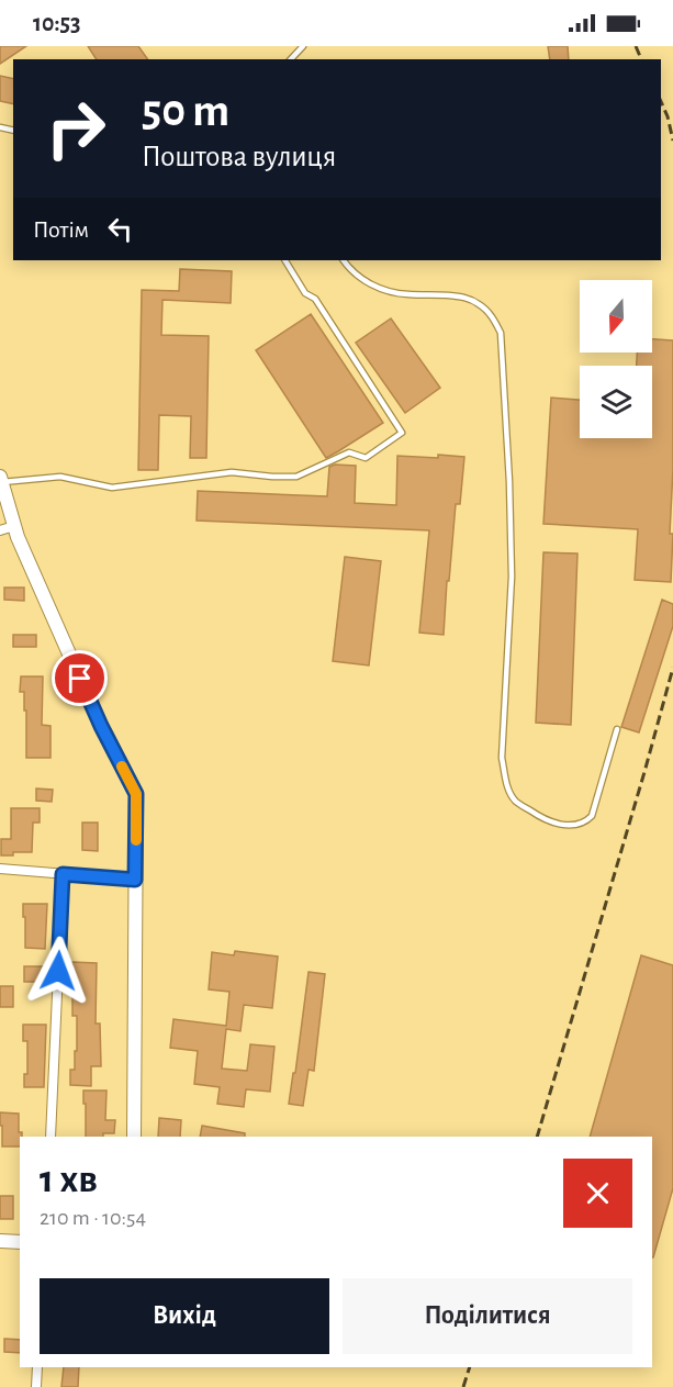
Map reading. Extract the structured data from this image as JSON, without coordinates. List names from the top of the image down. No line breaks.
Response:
{"north":"bottom","page":{"status":"10:53","turn":["50 m","Поштова вулиця"],"then":"Потім","heading":["1 хв","210 m · 10:54"],"buttons":["Вихід","Поділитися"]}}
